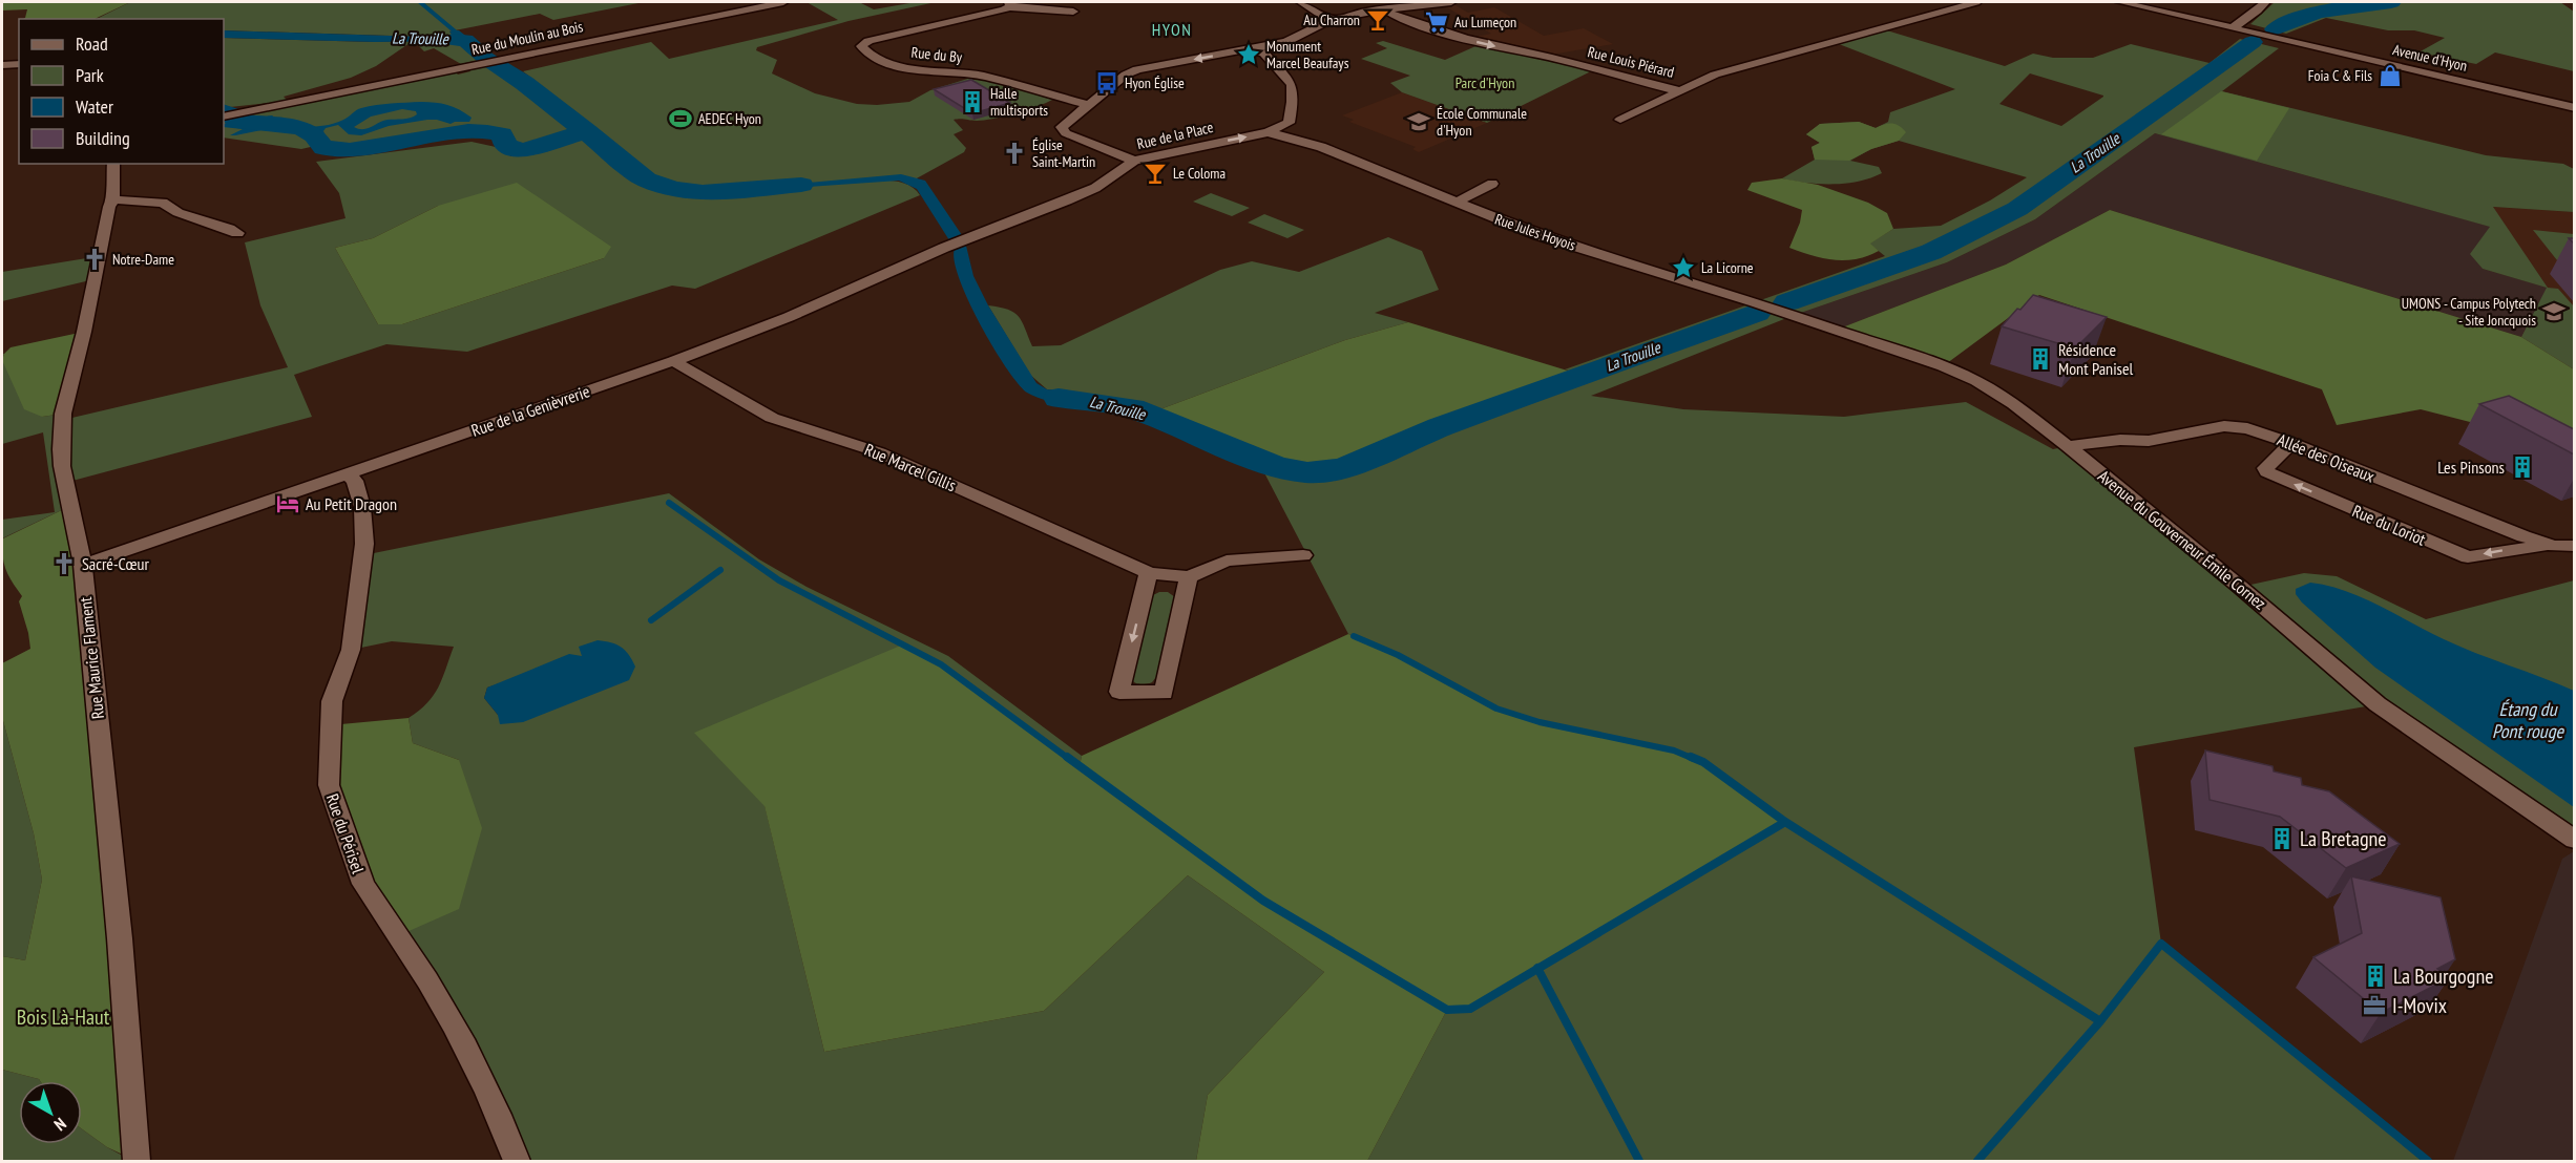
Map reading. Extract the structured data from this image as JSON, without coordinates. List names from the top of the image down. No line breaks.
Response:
{"streets":{"street":["Rue du Moulin au Bois","Rue du By","Avenue d'Hyon","Rue Louis Piérard","Rue de la Place","Rue Jules Hoyois","Rue de la Genièvrerie","Allée des Oiseaux","Rue Marcel Gillis","Rue du Loriot","Avenue du Gouverneur Émile Cornez","Rue Maurice Flament","Rue du Périsel"]},"crossings":[["Rue de la Place","Rue Jules Hoyois"],["Rue de la Place","Rue de la Genièvrerie"],["Rue Jules Hoyois","Avenue du Gouverneur Émile Cornez"],["Rue de la Genièvrerie","Rue Marcel Gillis"],["Rue de la Genièvrerie","Rue Maurice Flament"],["Rue de la Genièvrerie","Rue du Périsel"],["Allée des Oiseaux","Rue du Loriot"],["Allée des Oiseaux","Avenue du Gouverneur Émile Cornez"]],"one_way":["Rue Louis Piérard","Rue du Loriot"],"districts":["HYON"],"water":["La Trouille","Étang du Pont rouge"],"parks":["Parc d'Hyon","Bois Là-Haut"],"places":{"bar":["Au Charron","Le Coloma"],"supermarket":["Au Lumeçon"],"place":["Monument Marcel Beaufays","La Licorne"],"shop":["Foia C & Fils"],"bus stop":["Hyon Église"],"building":["Halle multisports","Résidence Mont Panisel","Les Pinsons","La Bretagne","La Bourgogne"],"sports":["AEDEC Hyon"],"school or university":["École Communale d'Hyon","UMONS - Campus Polytech - Site Joncquois"],"church":["Église Saint-Martin","Notre-Dame","Sacré-Cœur"],"hotel":["Au Petit Dragon"],"office":["I-Movix"]},"legend":["Road","Park","Water","Building"],"north":"bottom right"}
